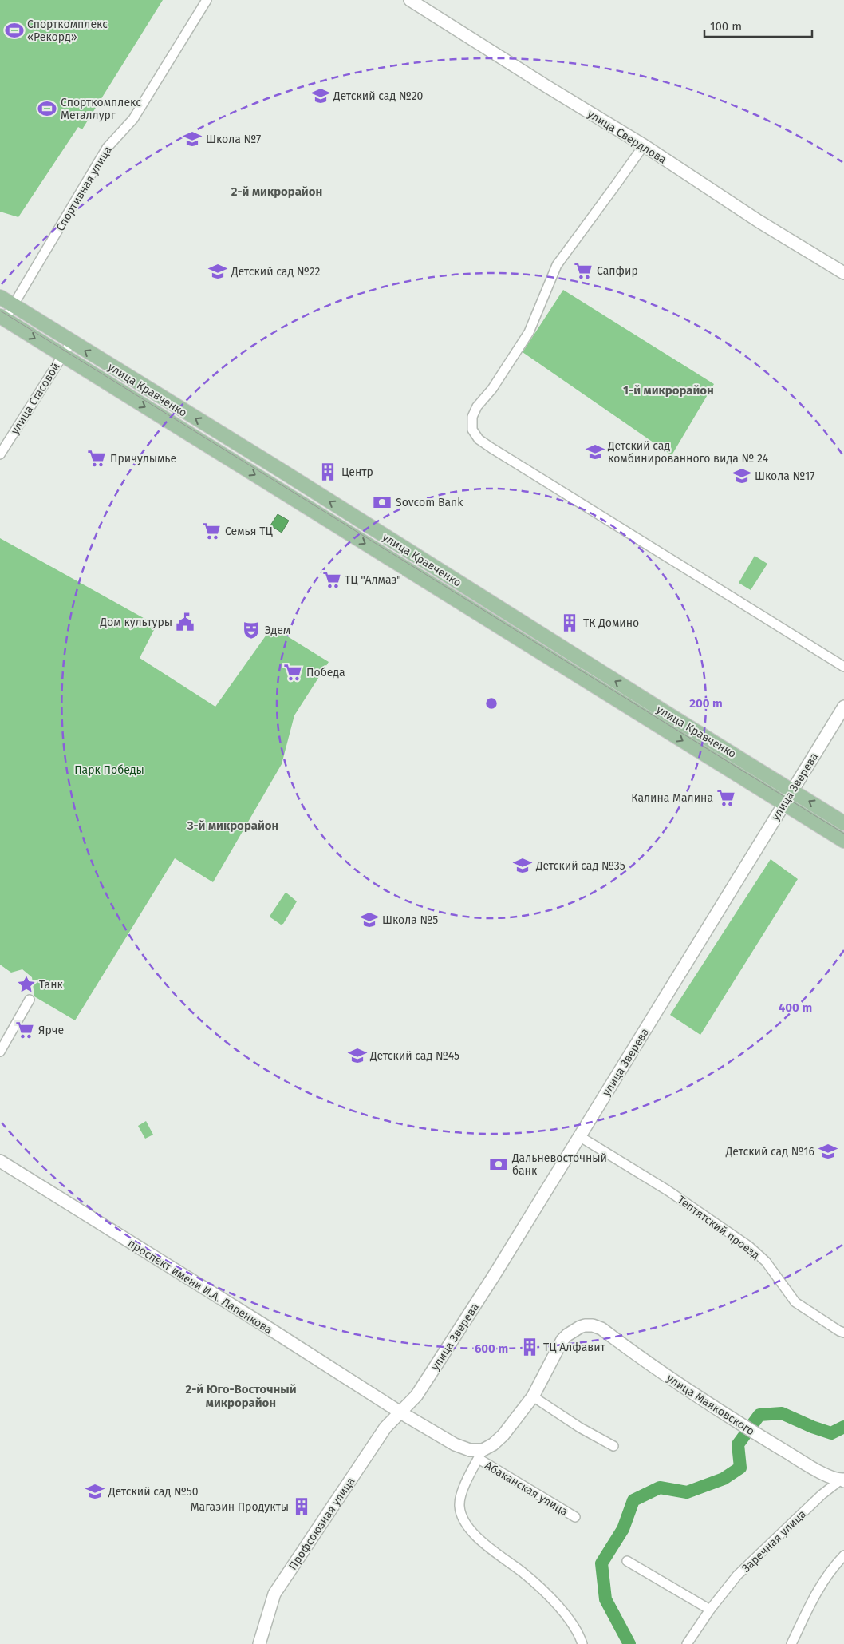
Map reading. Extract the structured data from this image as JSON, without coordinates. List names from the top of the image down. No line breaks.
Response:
{"streets":{"main road":["улица Свердлова","улица Кравченко","улица Зверева","проспект имени И.А. Лапенкова","улица Маяковского","Профсоюзная улица"],"street":["Спортивная улица","улица Стасовой","Тептятский проезд","Абаканская улица","Заречная улица"]},"crossings":[["Спортивная улица","улица Кравченко"],["улица Кравченко","улица Стасовой"],["улица Кравченко","улица Зверева"],["улица Зверева","Тептятский проезд"],["улица Зверева","проспект имени И.А. Лапенкова"],["улица Зверева","Профсоюзная улица"],["проспект имени И.А. Лапенкова","Абаканская улица"],["проспект имени И.А. Лапенкова","Профсоюзная улица"],["улица Маяковского","Заречная улица"]],"districts":["2-й микрорайон","1-й микрорайон","3-й микрорайон","2-й Юго-Восточный микрорайон"],"parks":["Парк Победы"],"places":{"sports":["Спорткомплекс «Рекорд»","Спорткомплекс Металлург"],"school or university":["Детский сад №20","Школа №7","Детский сад №22","Детский сад комбинированного вида № 24","Школа №17","Детский сад №35","Школа №5","Детский сад №45","Детский сад №16","Детский сад №50"],"supermarket":["Сапфир","Причулымье","Семья ТЦ","ТЦ \"Алмаз\"","Победа","Калина Малина","Ярче"],"building":["Центр","ТК Домино","ТЦ Алфавит","Магазин Продукты"],"bank":["Sovcom Bank","Дальневосточный банк"],"public building":["Дом культуры"],"theatre":["Эдем"],"place":["Танк"]},"scale_bar":"100 m","rings":["200 m","400 m","600 m"]}
